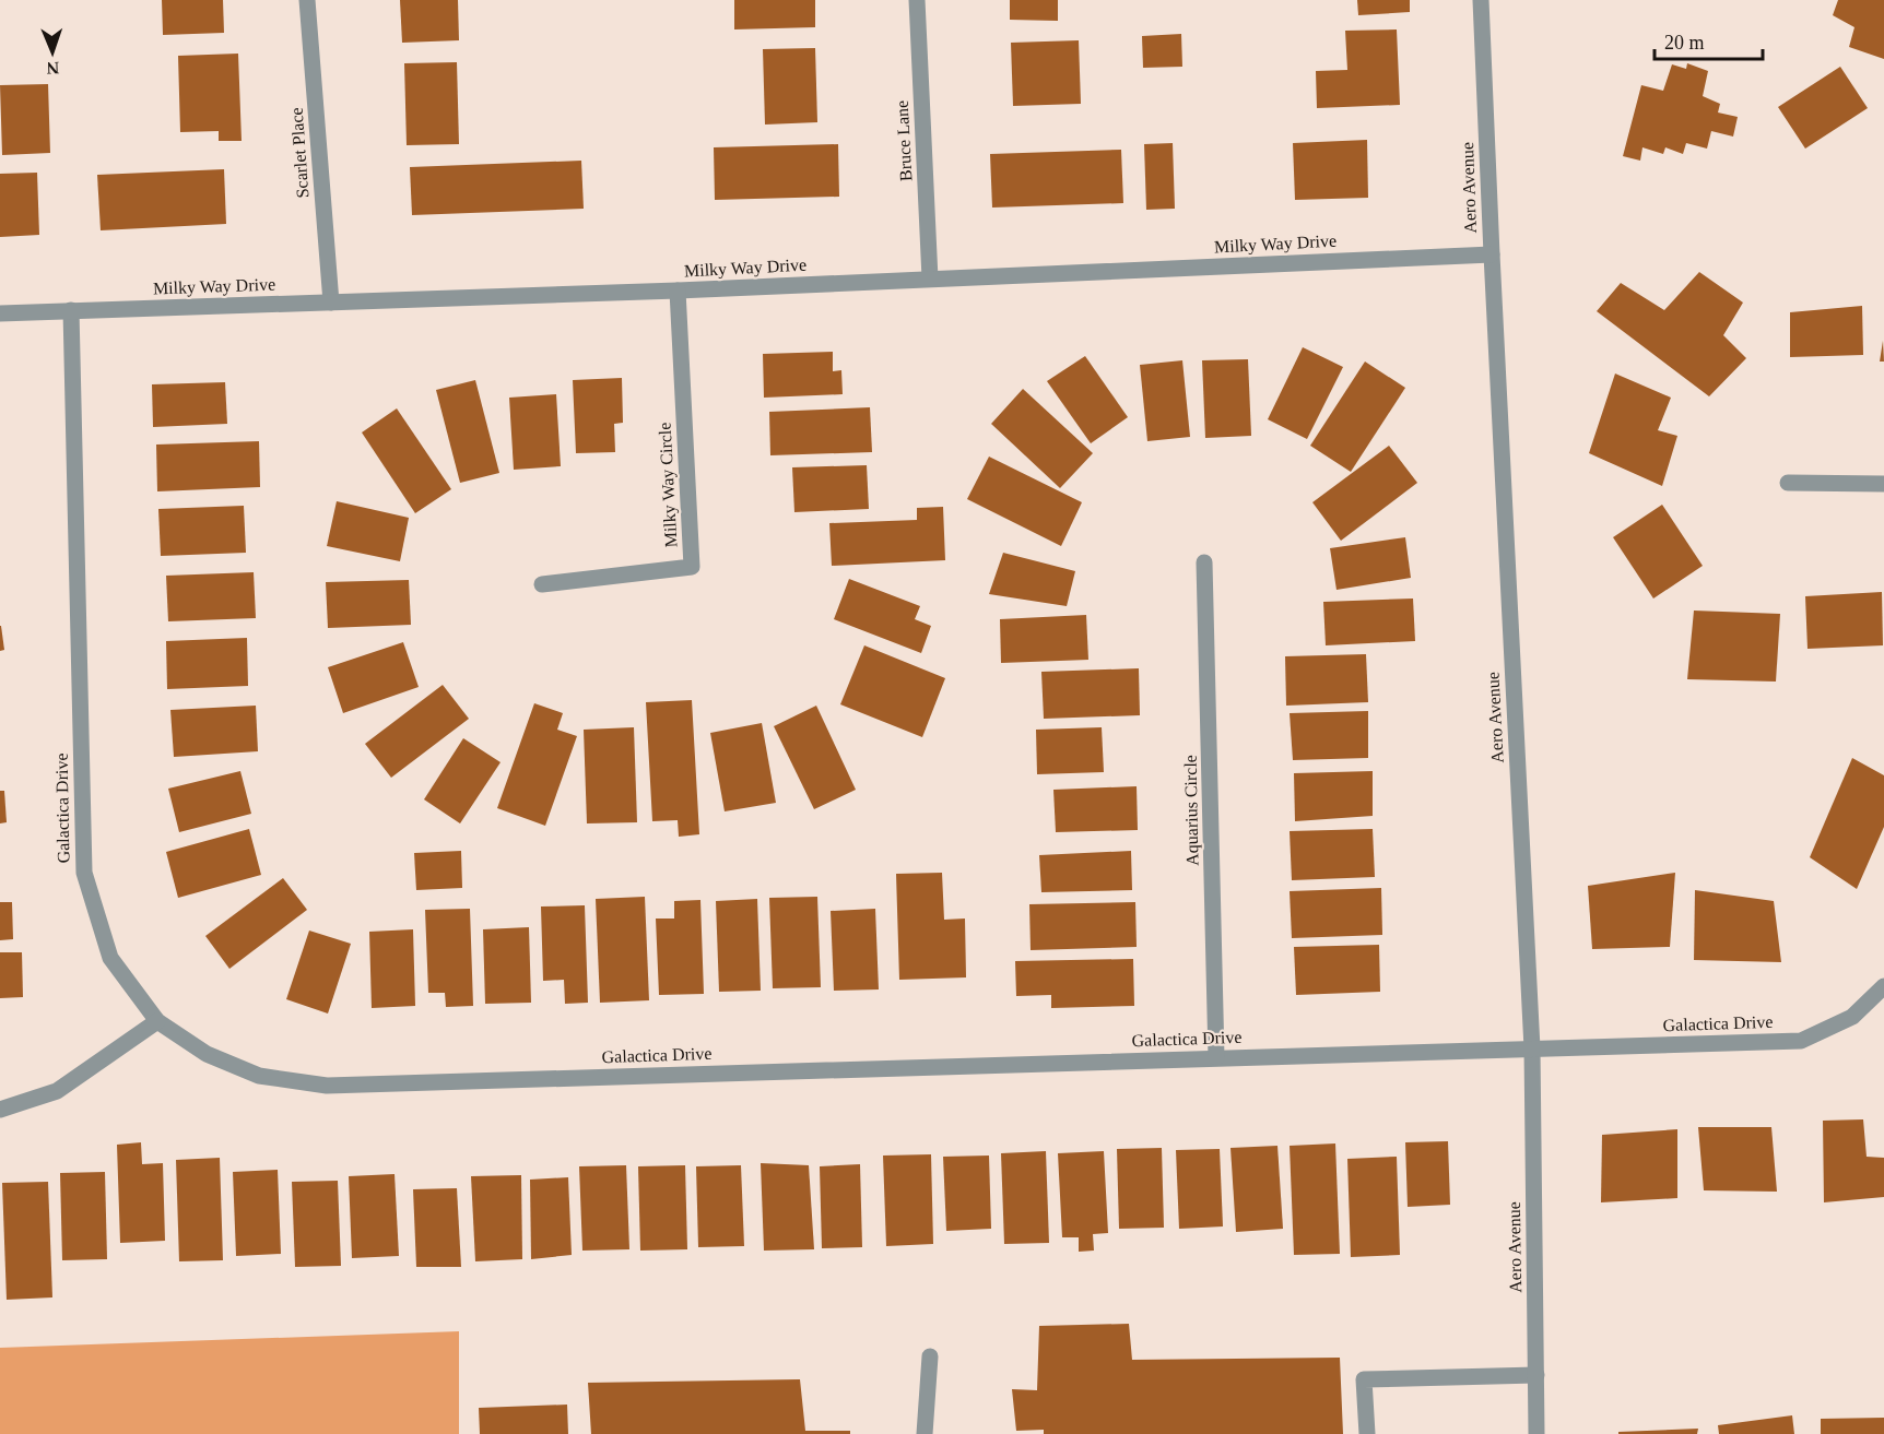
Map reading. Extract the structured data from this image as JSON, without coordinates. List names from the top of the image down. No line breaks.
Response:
{"streets":{"street":["Bruce Lane","Scarlet Place","Aero Avenue","Milky Way Drive","Milky Way Circle","Galactica Drive","Aquarius Circle"]},"crossings":[["Bruce Lane","Milky Way Drive"],["Scarlet Place","Milky Way Drive"],["Aero Avenue","Milky Way Drive"],["Aero Avenue","Galactica Drive"],["Milky Way Drive","Milky Way Circle"],["Milky Way Drive","Galactica Drive"],["Galactica Drive","Aquarius Circle"]],"scale_bar":"20 m","north":"bottom"}
